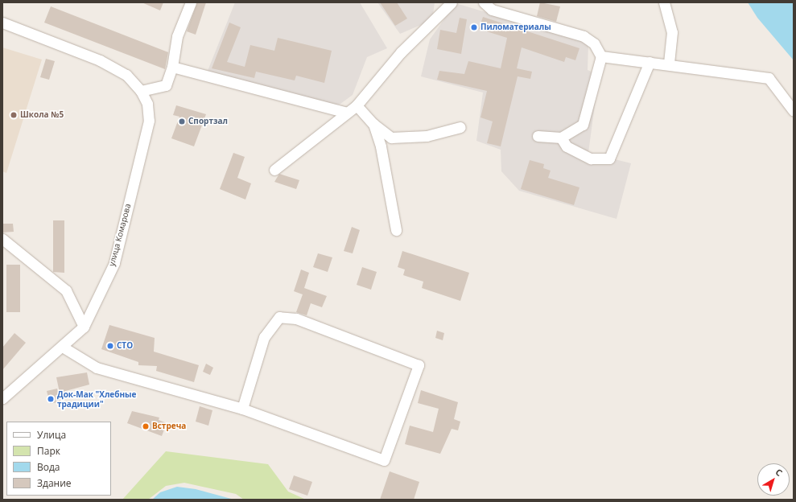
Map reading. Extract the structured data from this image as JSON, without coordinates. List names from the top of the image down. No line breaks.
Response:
{"streets":{"street":["улица Комарова"]},"places":["Пиломатериалы","Школа №5","Спортзал","СТО","Док-Мак \"Хлебные традиции\"","Встреча"],"legend":["Улица","Парк","Вода","Здание"],"north":"top right"}
